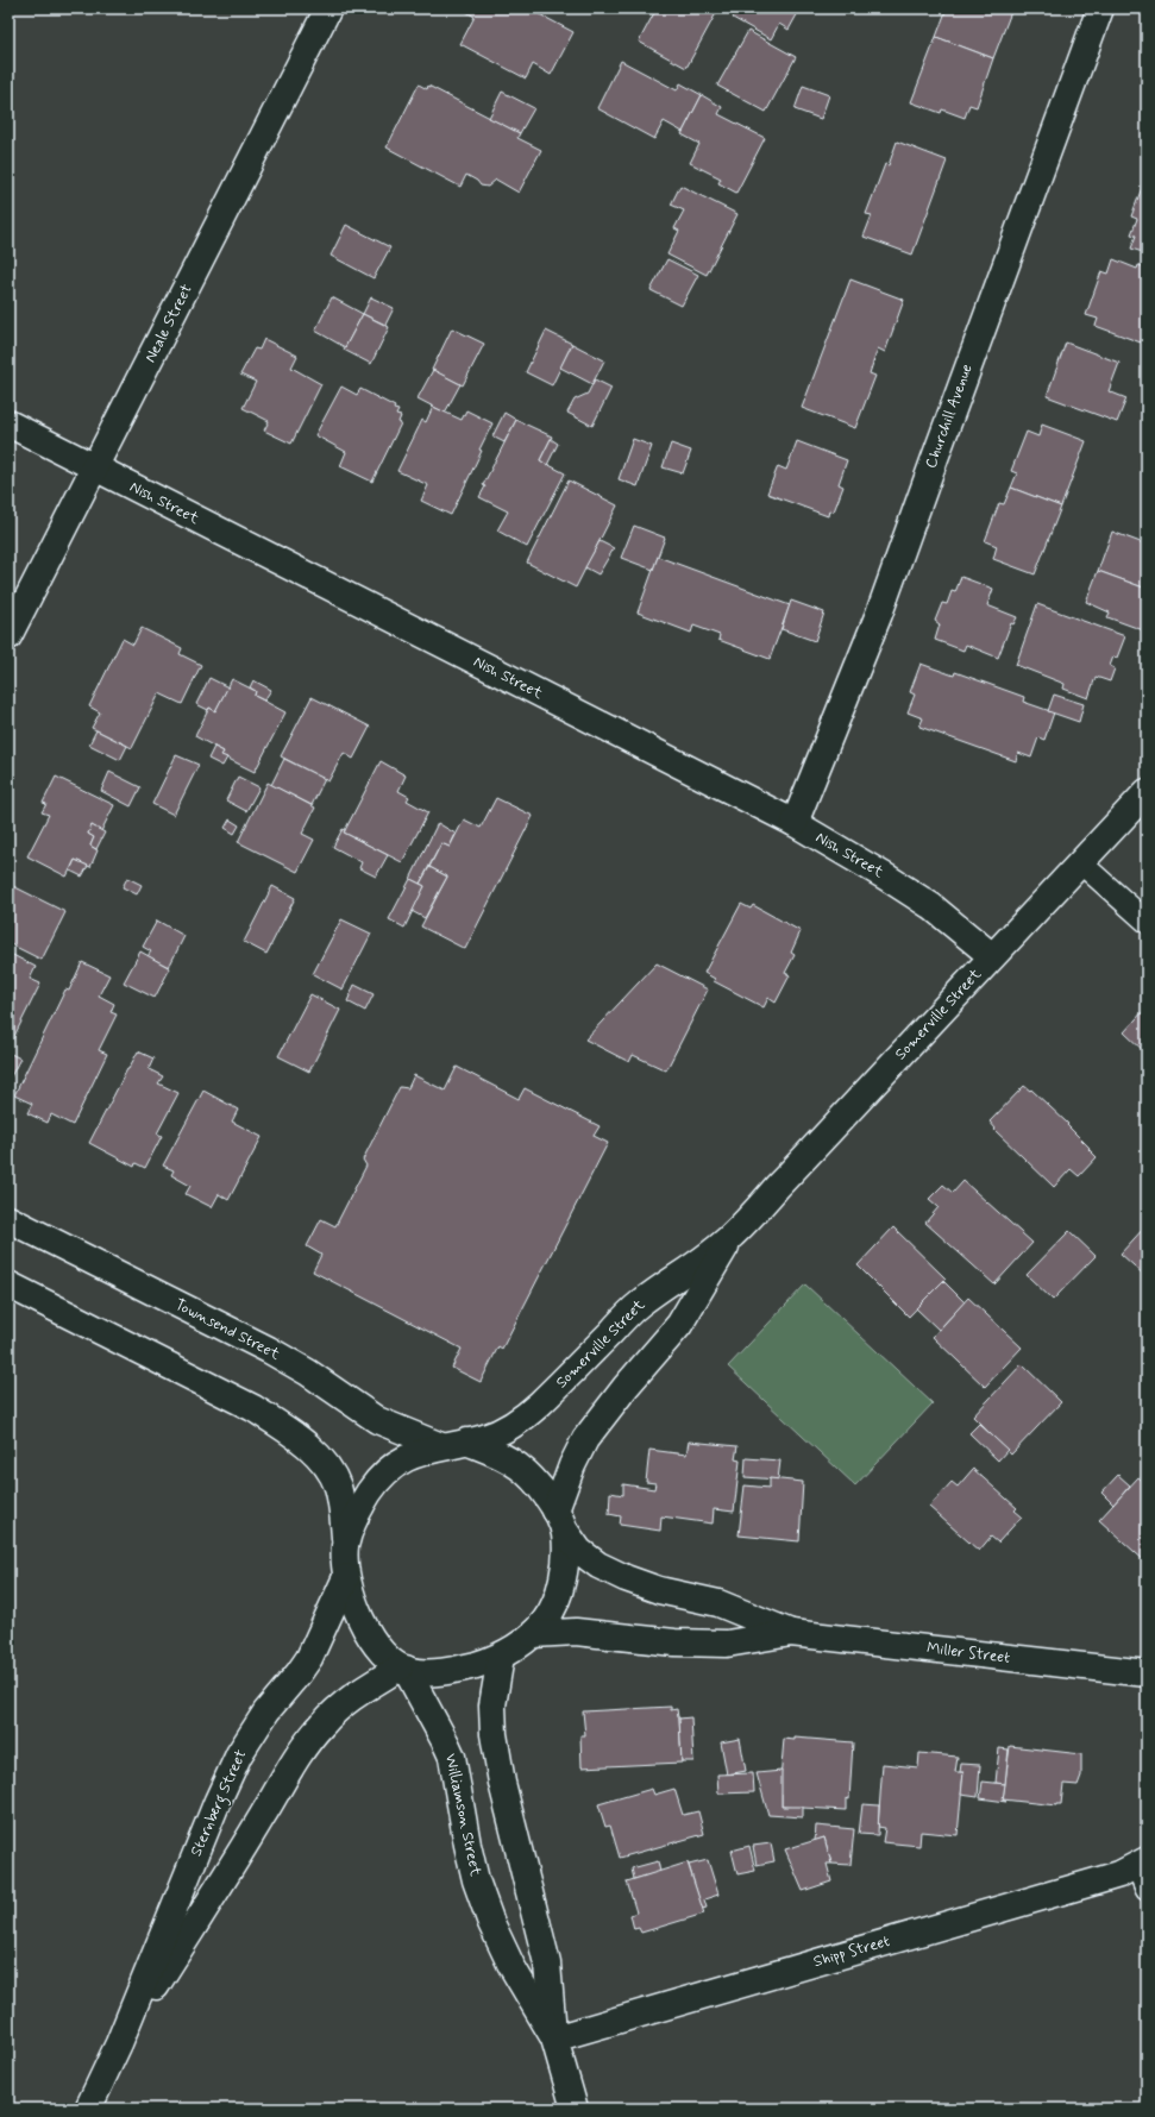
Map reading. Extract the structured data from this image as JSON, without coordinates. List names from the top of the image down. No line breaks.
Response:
{"streets":{"street":["Neale Street","Churchill Avenue","Nish Street","Somerville Street","Townsend Street","Miller Street","Sternberg Street","Williamson Street","Shipp Street"]},"crossings":[["Neale Street","Nish Street"],["Churchill Avenue","Nish Street"],["Nish Street","Somerville Street"],["Somerville Street","Townsend Street"],["Somerville Street","Miller Street"],["Somerville Street","Sternberg Street"],["Somerville Street","Williamson Street"],["Townsend Street","Miller Street"],["Sternberg Street","Williamson Street"],["Williamson Street","Shipp Street"]]}
